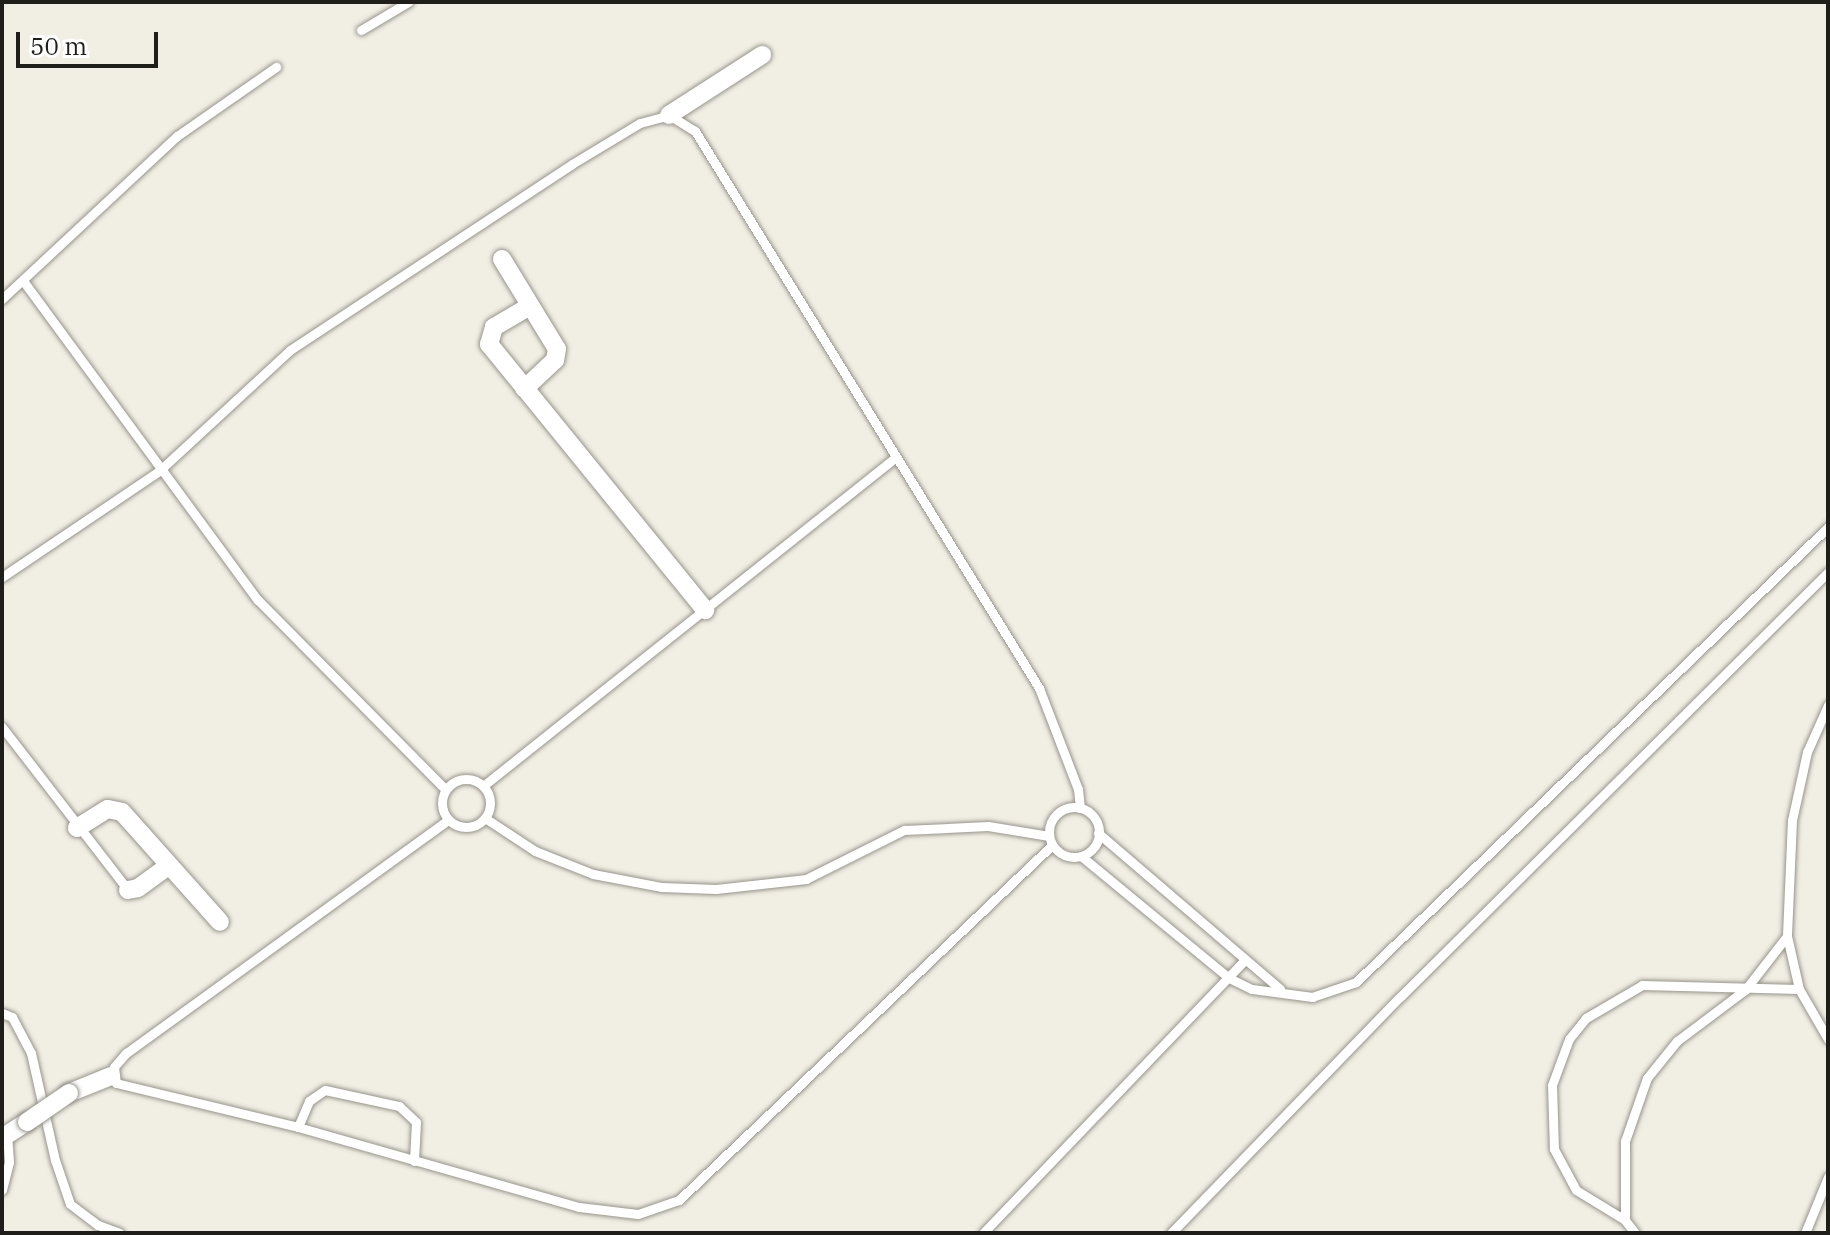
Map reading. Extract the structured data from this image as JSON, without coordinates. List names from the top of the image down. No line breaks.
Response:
{"scale_bar":"50 m"}
